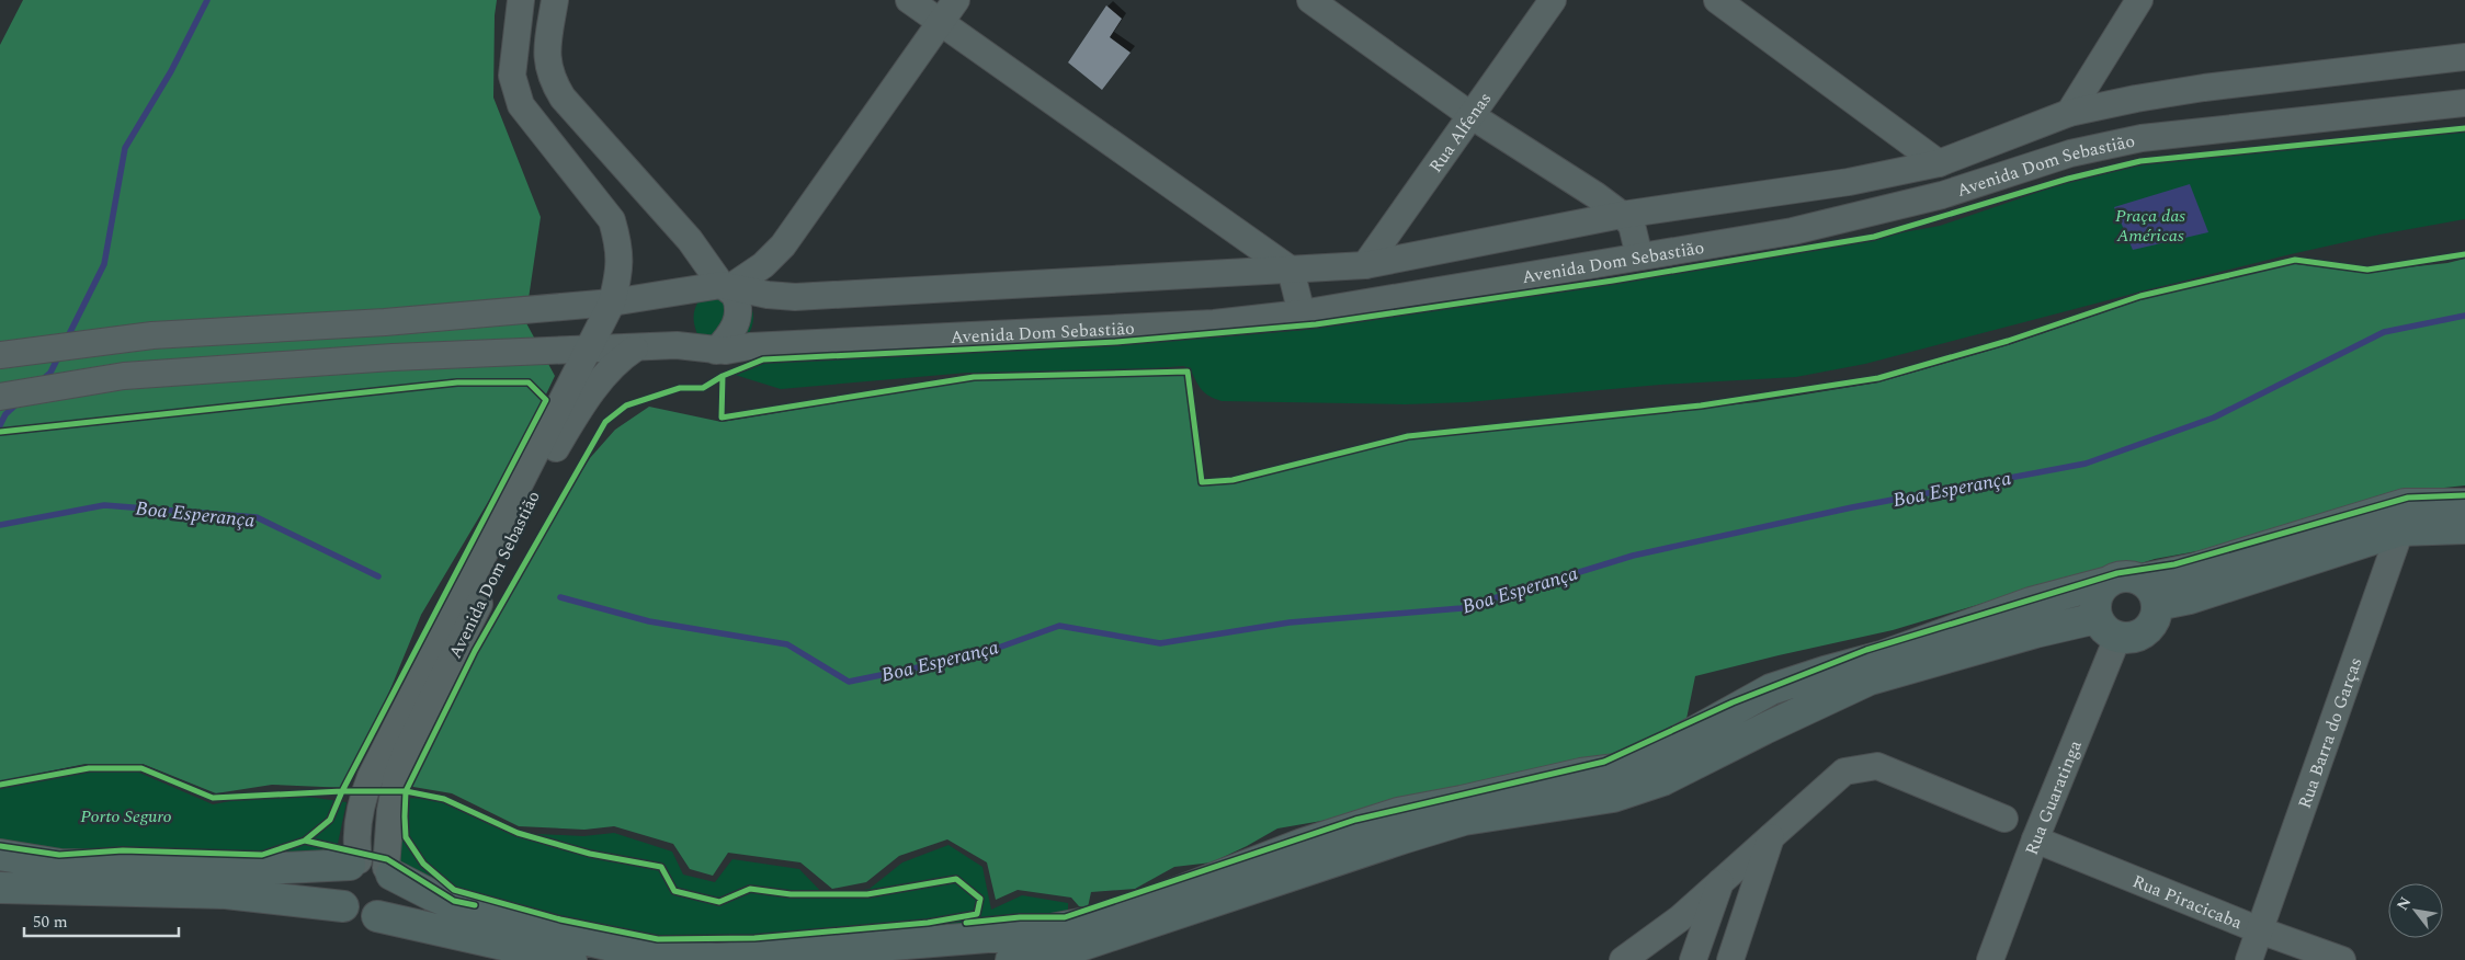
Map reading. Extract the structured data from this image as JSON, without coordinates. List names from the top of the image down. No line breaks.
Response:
{"streets":{"street":["Rua Alfenas","Avenida Dom Sebastião","Rua Barra do Garças","Rua Guaratinga","Rua Piracicaba"]},"crossings":[["Rua Alfenas","Avenida Dom Sebastião"],["Rua Barra do Garças","Rua Piracicaba"],["Rua Guaratinga","Rua Piracicaba"]],"water":["Boa Esperança"],"parks":["Praça das Américas","Porto Seguro"],"scale_bar":"50 m","north":"top left"}
